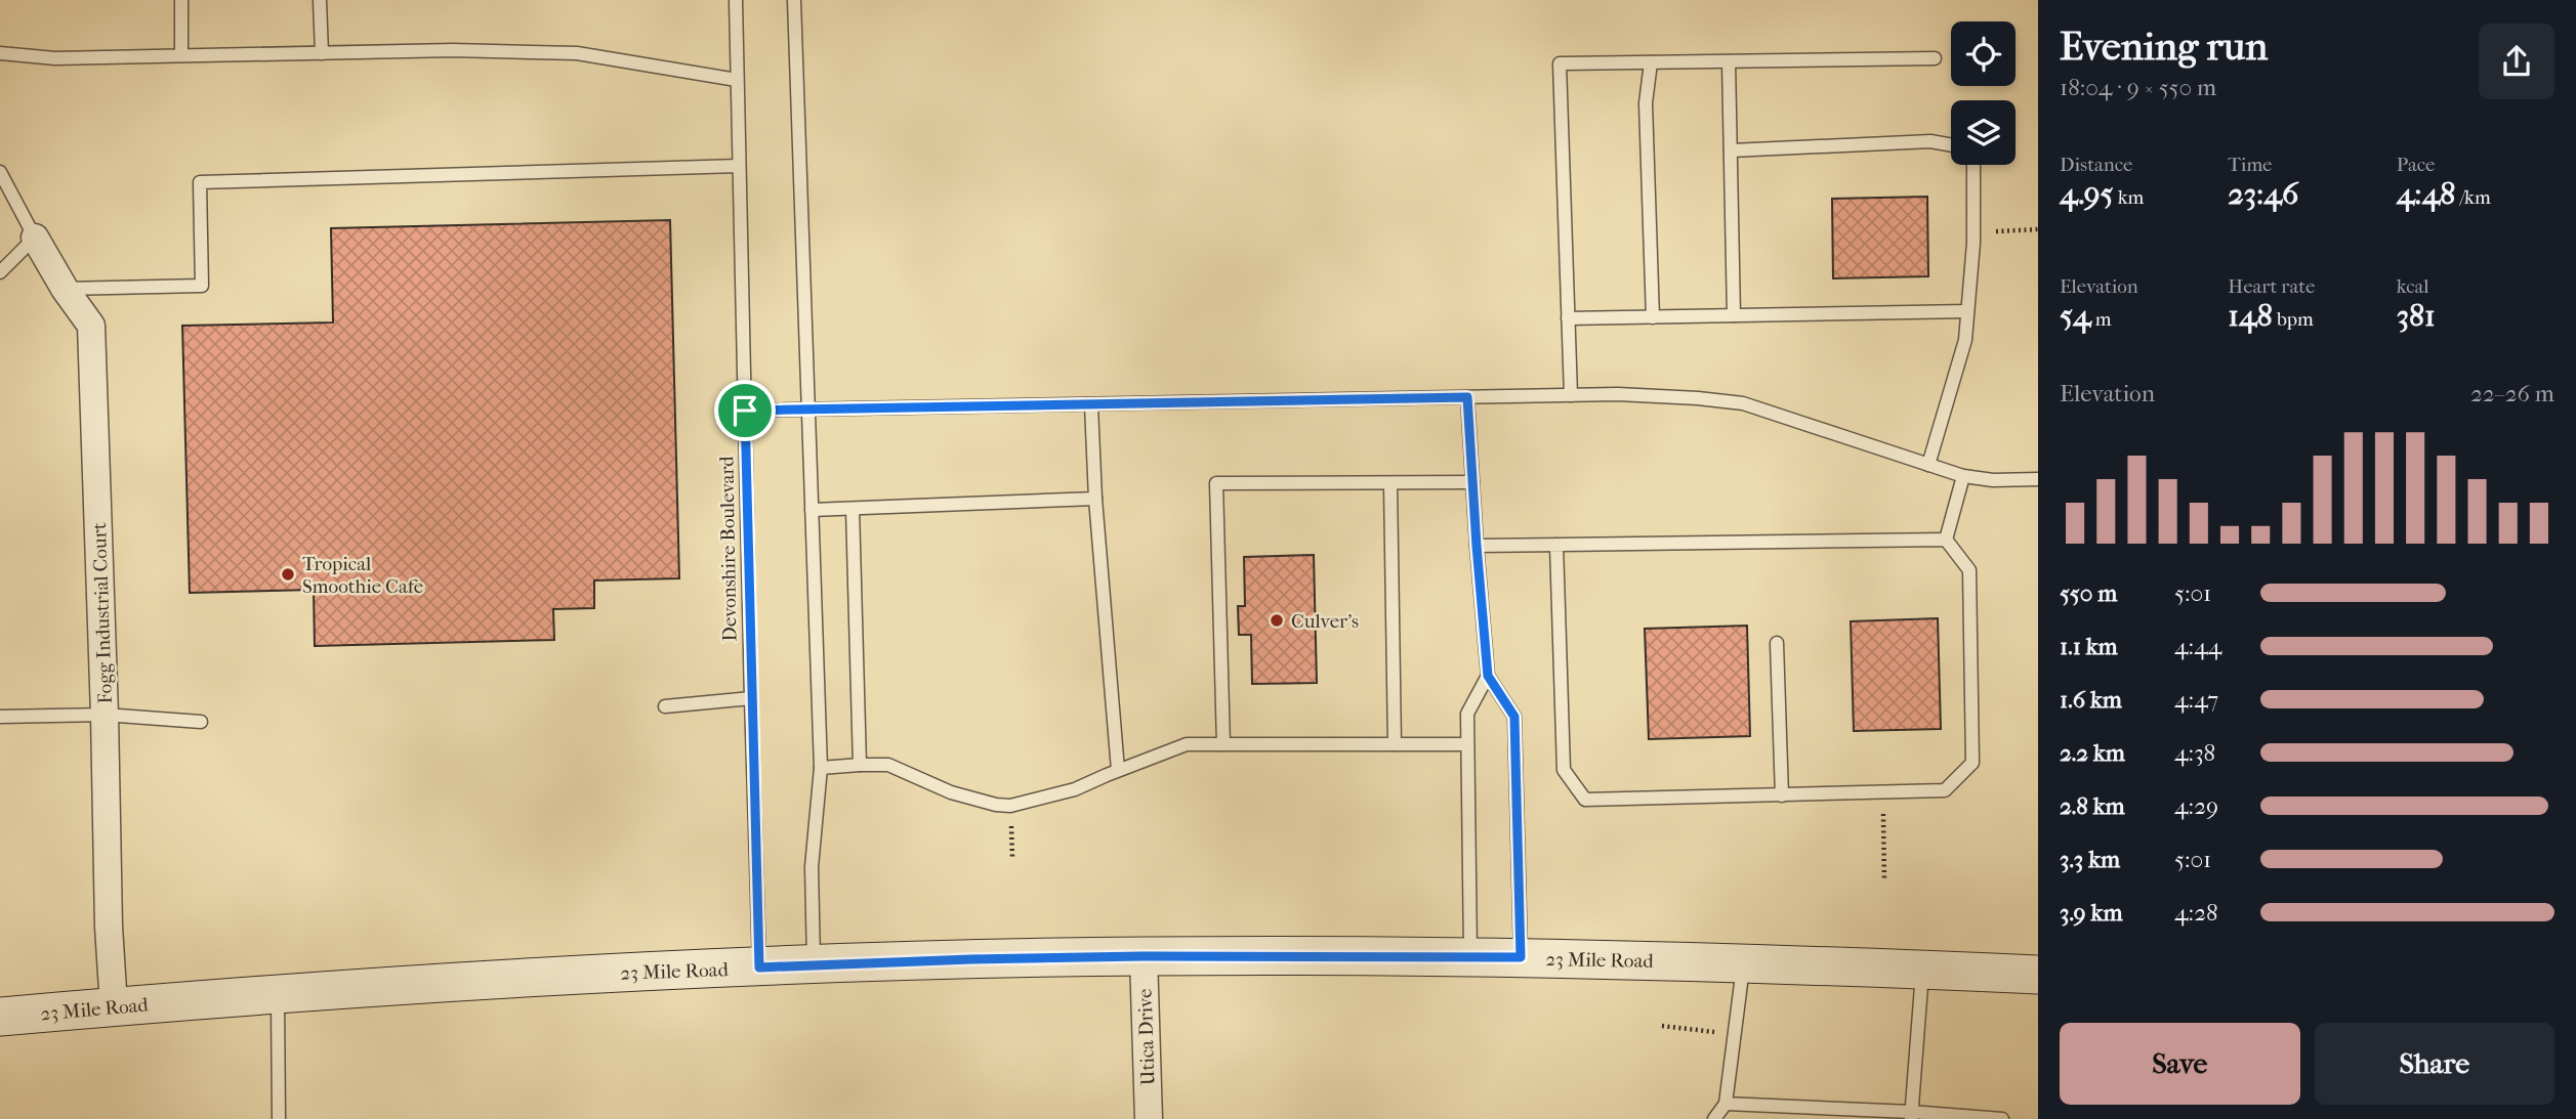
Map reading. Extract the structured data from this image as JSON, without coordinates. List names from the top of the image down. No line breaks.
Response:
{"streets":{"main road":["23 Mile Road"],"street":["Fogg Industrial Court","Utica Drive"],"lane":["Devonshire Boulevard"]},"crossings":[["Devonshire Boulevard","23 Mile Road"],["Fogg Industrial Court","23 Mile Road"],["23 Mile Road","Utica Drive"]],"places":["Tropical Smoothie Cafe","Culver's"],"page":{"heading":["Evening run","18:04 · 9 × 550 m"],"stats":[["Distance","4.95 km"],["Time","23:46"],["Pace","4:48 /km"],["Elevation","54 m"],["Heart rate","148 bpm"],["kcal","381"]],"chart":["Elevation","22–26 m"],"list":[{"name":"550 m","note":"5:01"},{"name":"1.1 km","note":"4:44"},{"name":"1.6 km","note":"4:47"},{"name":"2.2 km","note":"4:38"},{"name":"2.8 km","note":"4:29"},{"name":"3.3 km","note":"5:01"},{"name":"3.9 km","note":"4:28"}],"buttons":["Save","Share"]}}
